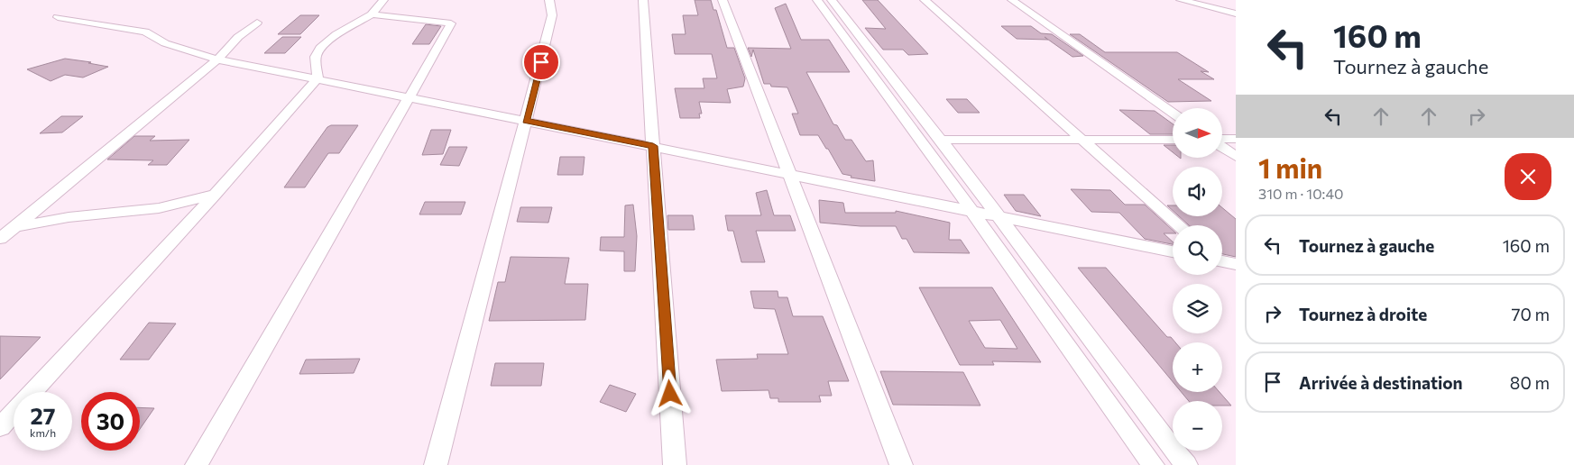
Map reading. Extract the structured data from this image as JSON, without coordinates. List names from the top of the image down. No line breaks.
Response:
{"north":"right","page":{"turn":["160 m","Tournez à gauche"],"map_buttons":["+","−"],"heading":["1 min","310 m · 10:40"],"list":[{"name":"Tournez à gauche","value":"160 m"},{"name":"Tournez à droite","value":"70 m"},{"name":"Arrivée à destination","value":"80 m"}],"speed":"27 km/h","limit":"30"}}
